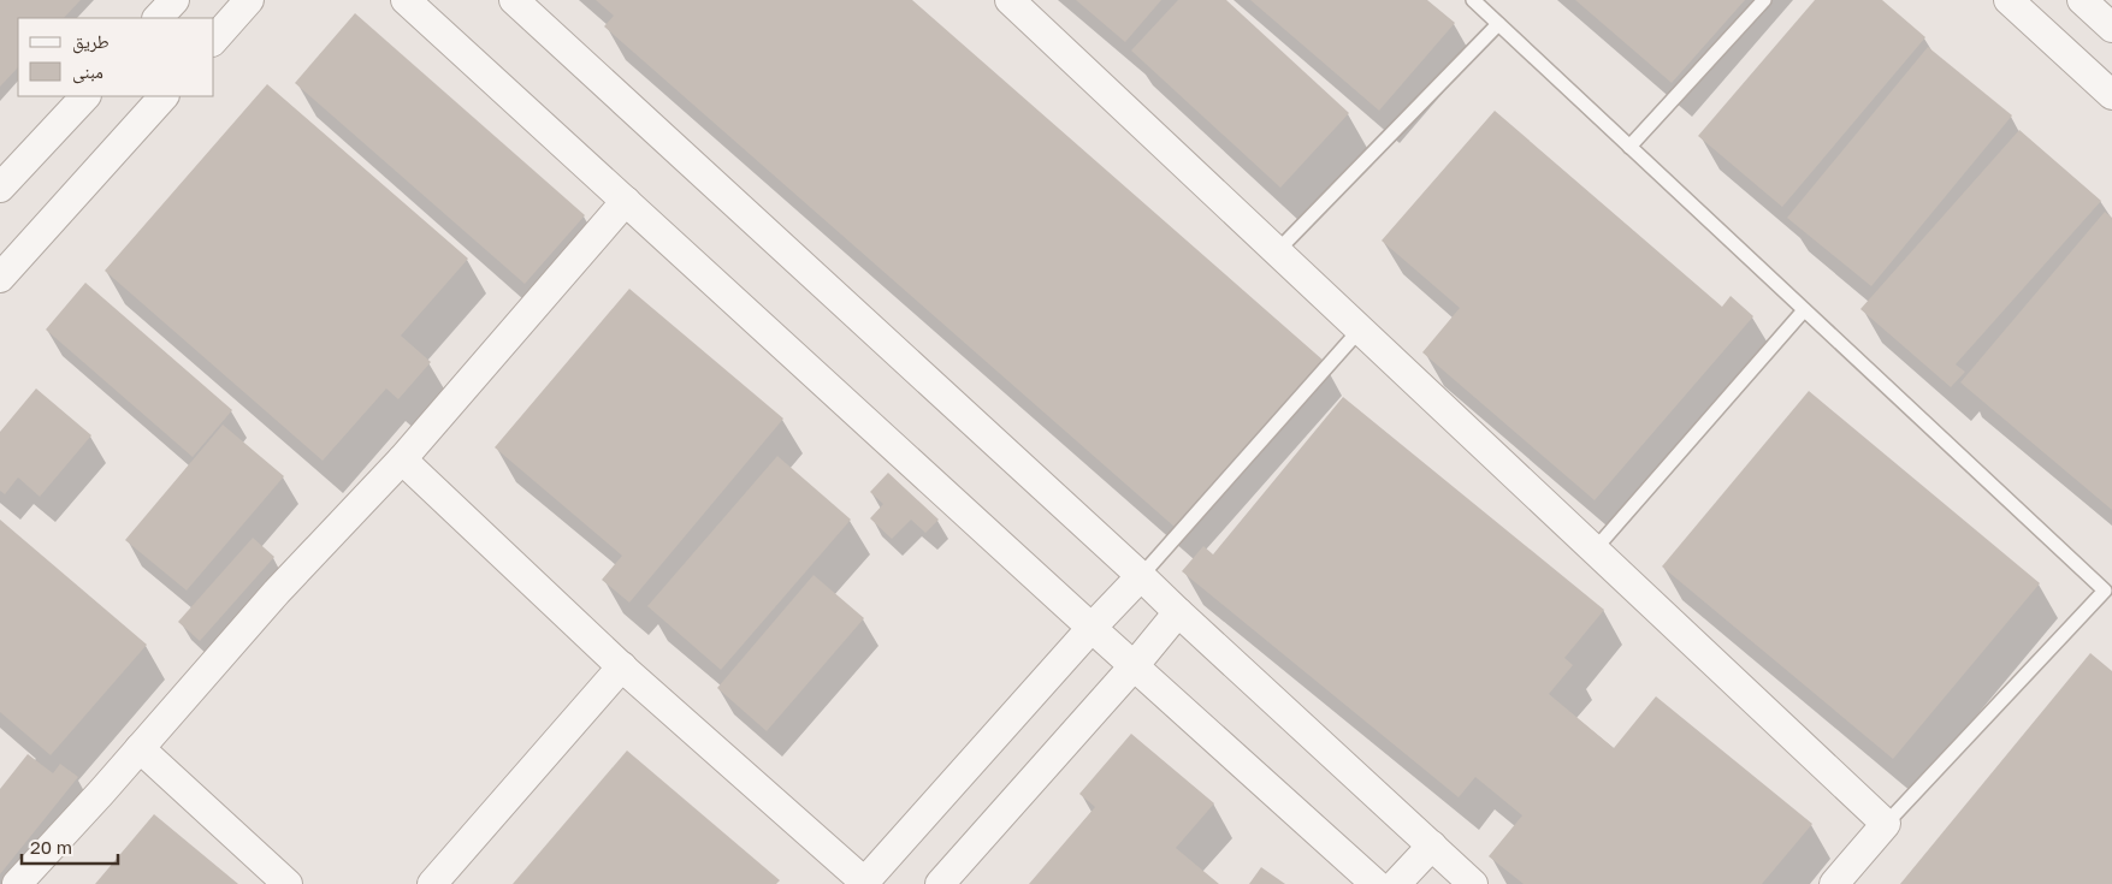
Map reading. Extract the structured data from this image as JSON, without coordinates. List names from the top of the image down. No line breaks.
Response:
{"legend":["طريق","مبنى"],"scale_bar":"20 m"}
